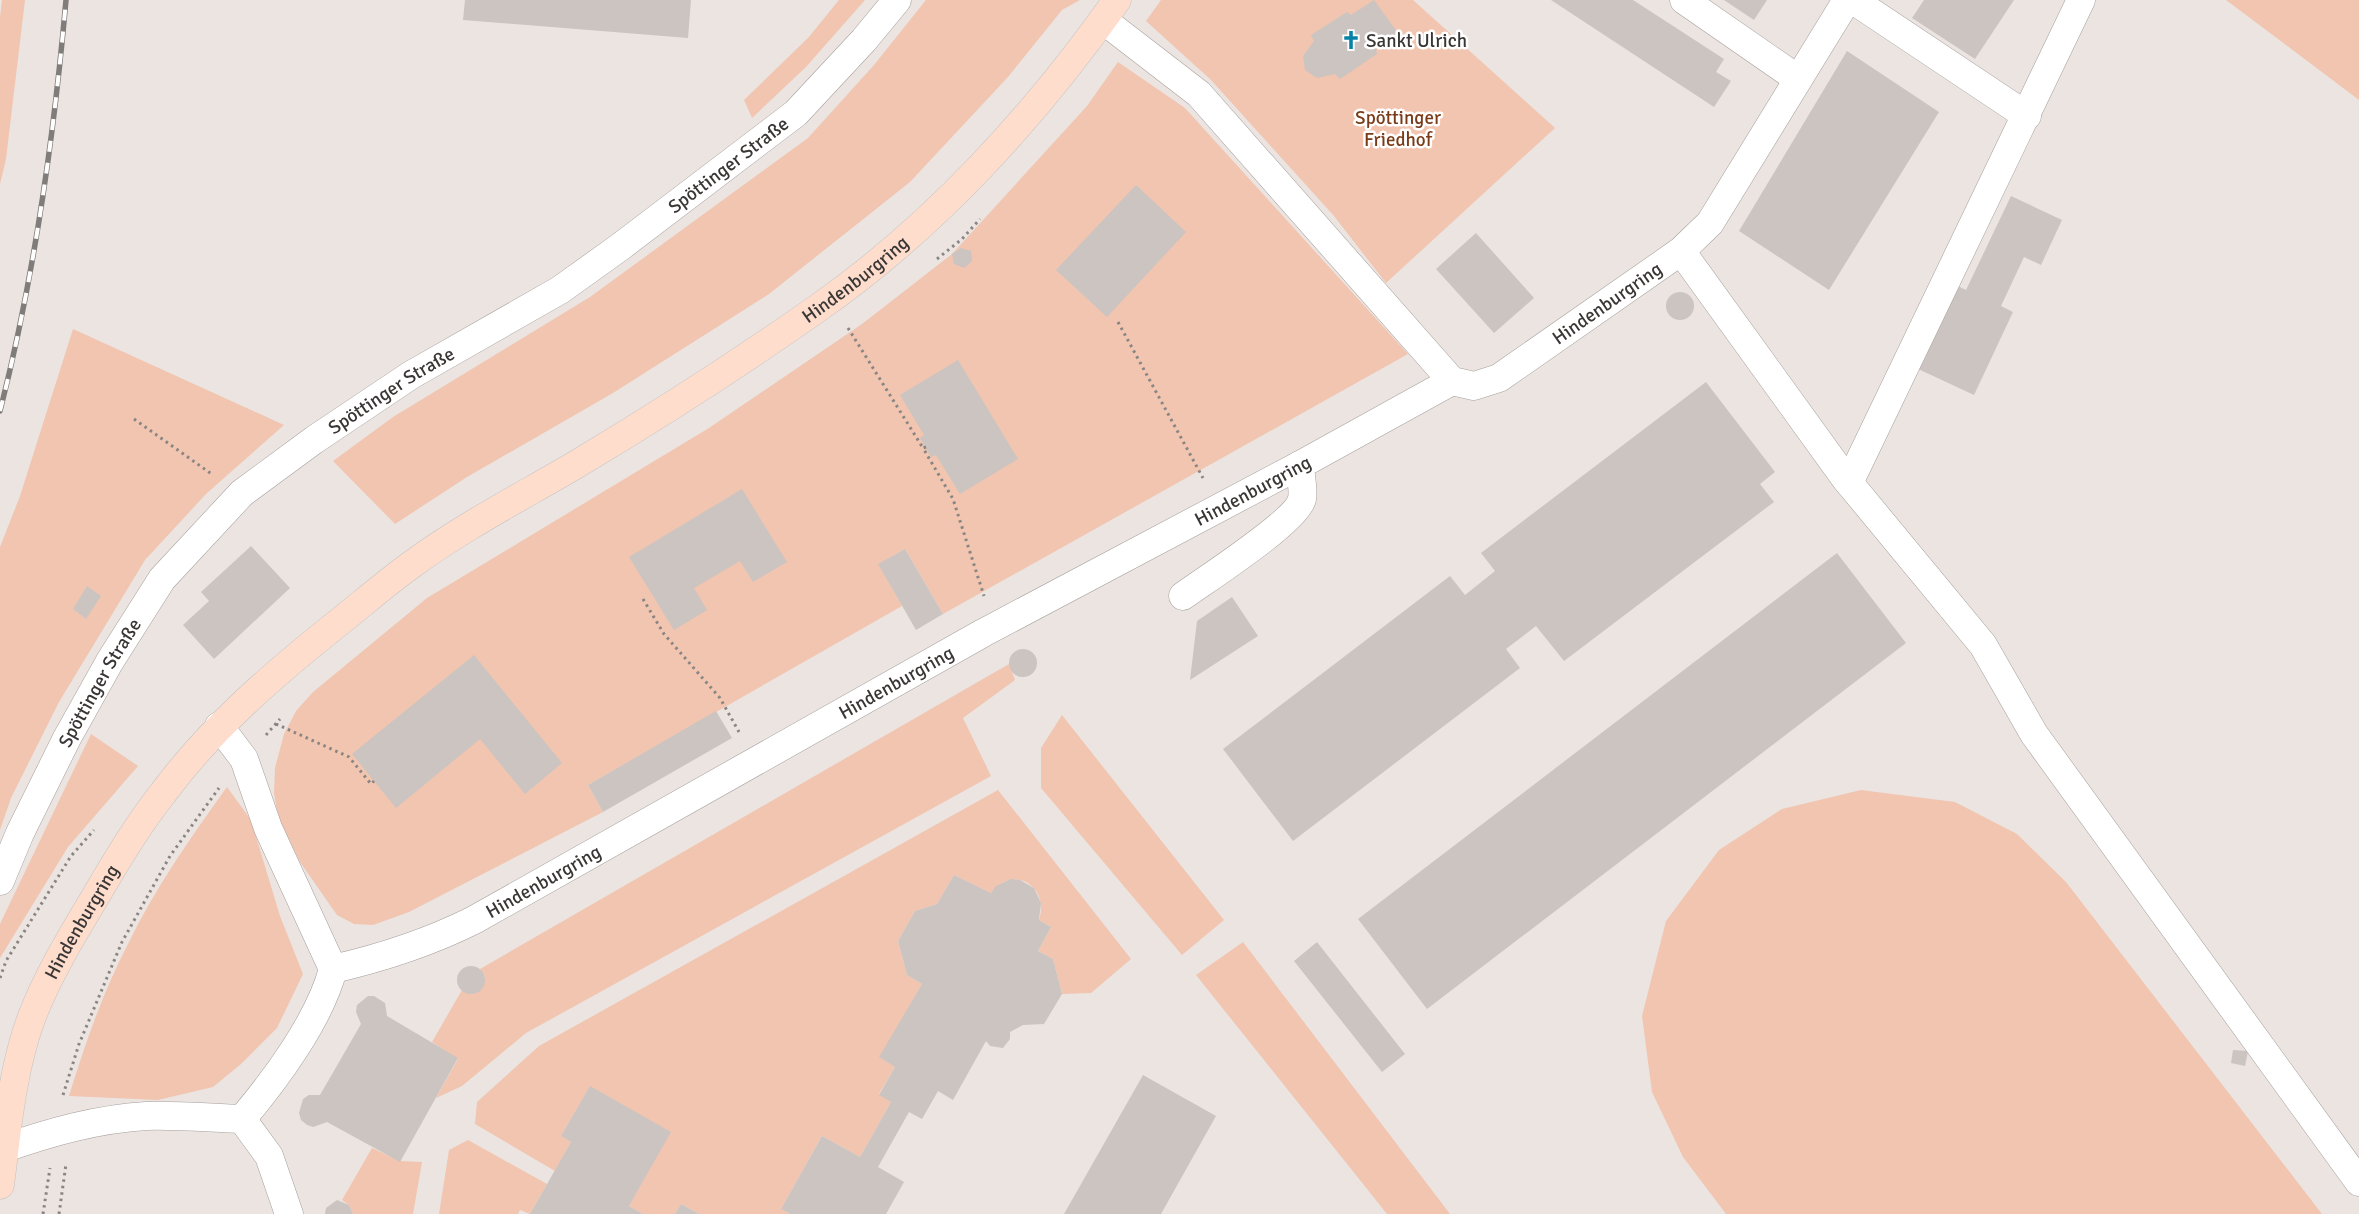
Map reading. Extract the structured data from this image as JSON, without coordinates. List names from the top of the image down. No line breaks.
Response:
{"streets":{"main road":["Hindenburgring"],"street":["Spöttinger Straße"]},"parks":["Spöttinger Friedhof"],"places":{"church":["Sankt Ulrich"]}}
